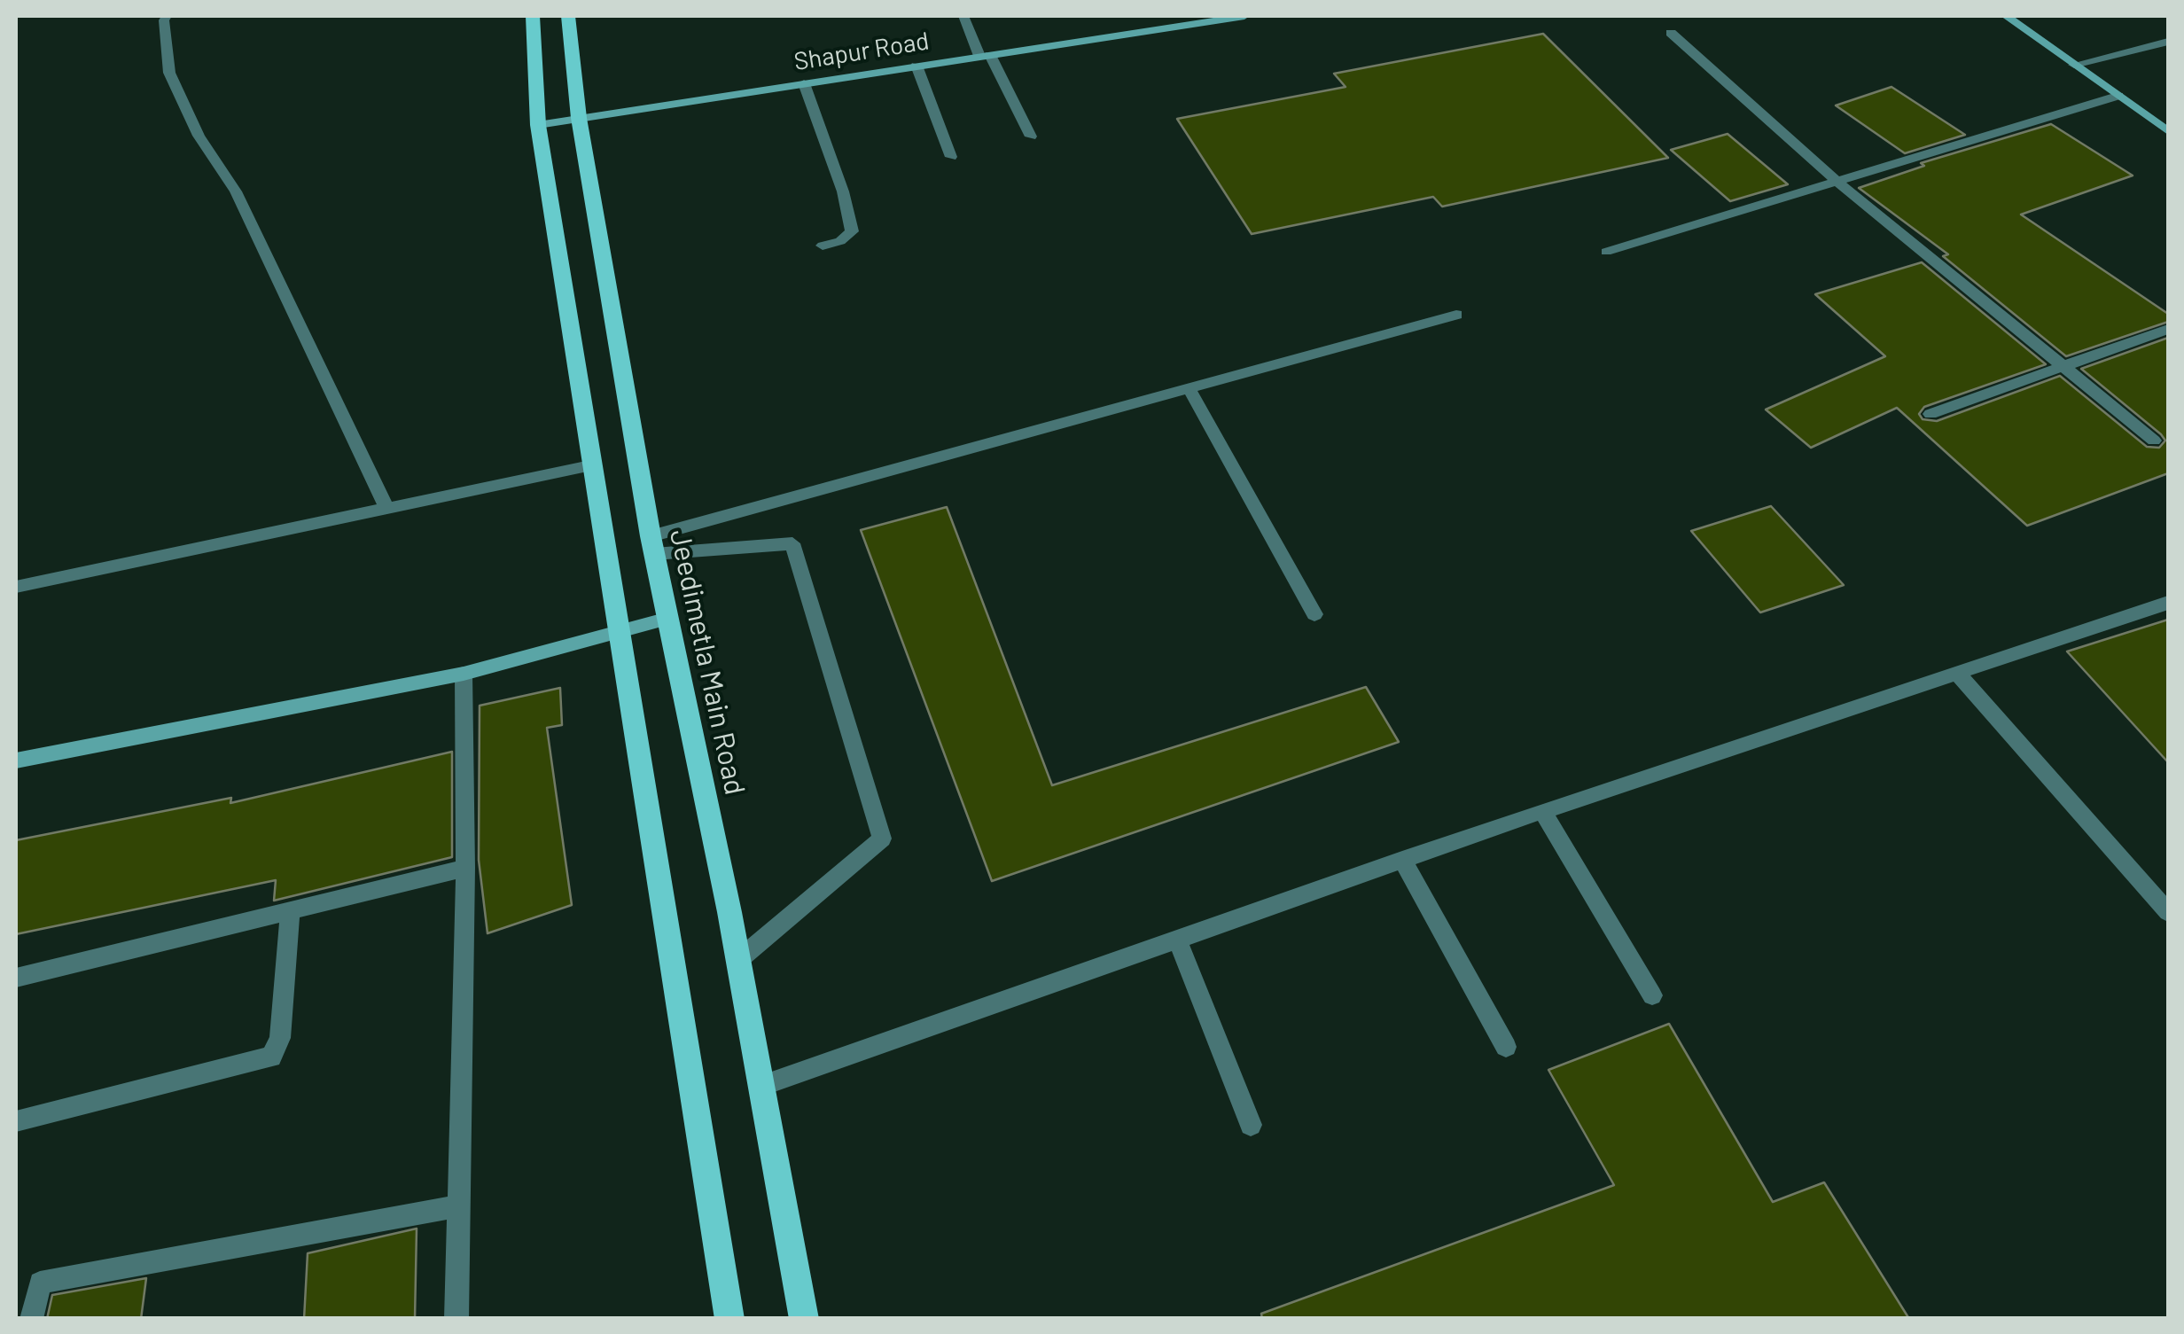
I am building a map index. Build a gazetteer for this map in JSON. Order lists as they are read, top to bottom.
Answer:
{
  "streets": {
    "main road": ["Jeedimetla Main Road"],
    "street": ["Shapur Road"]
  },
  "crossings": [
    ["Shapur Road", "Jeedimetla Main Road"]
  ]
}
